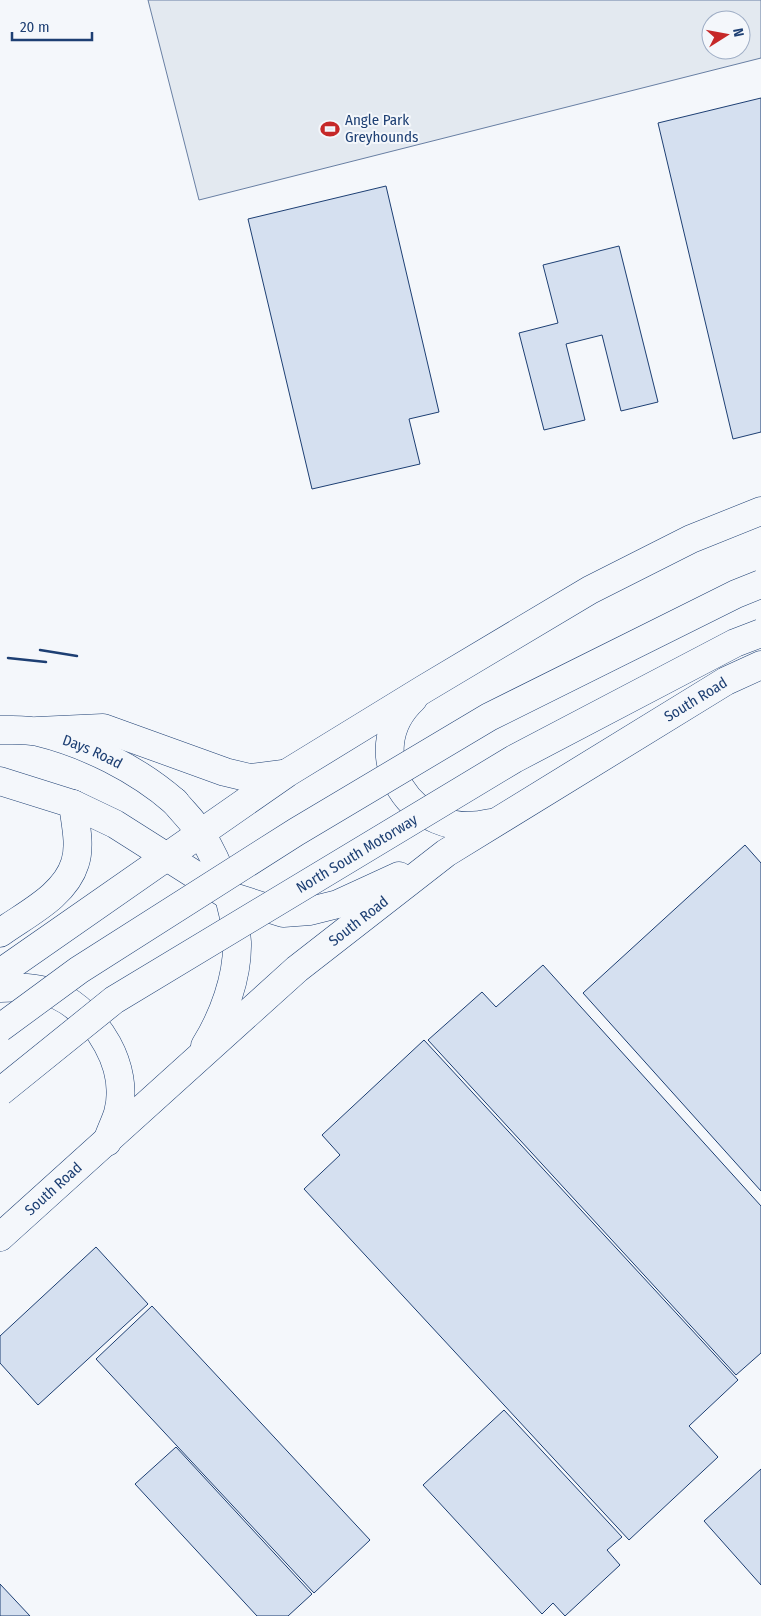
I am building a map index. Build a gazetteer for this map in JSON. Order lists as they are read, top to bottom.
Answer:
{
  "streets": {
    "main road": ["South Road", "Days Road", "North South Motorway"]
  },
  "crossings": [
    ["South Road", "Days Road"]
  ],
  "places": {
    "sports": ["Angle Park Greyhounds"]
  },
  "scale_bar": "20 m",
  "north": "right"
}
